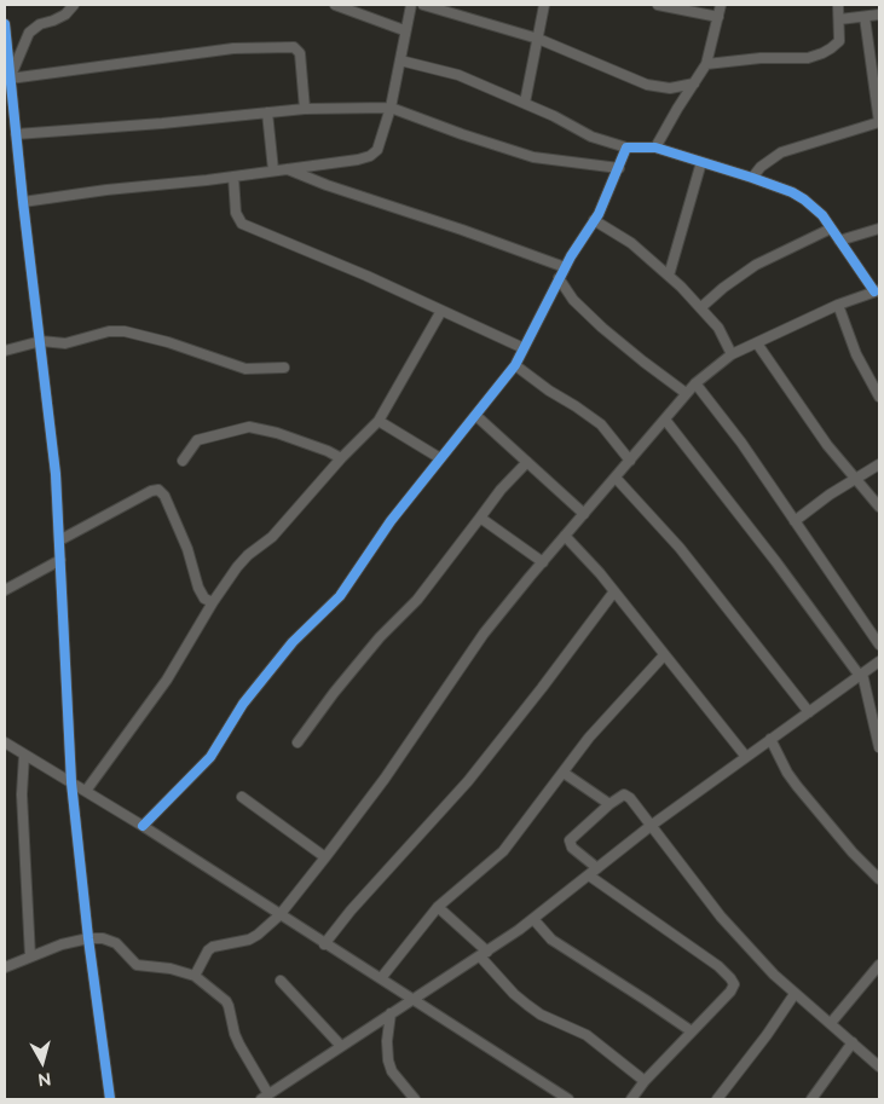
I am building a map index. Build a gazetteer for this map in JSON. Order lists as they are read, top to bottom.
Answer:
{
  "north": "bottom"
}
